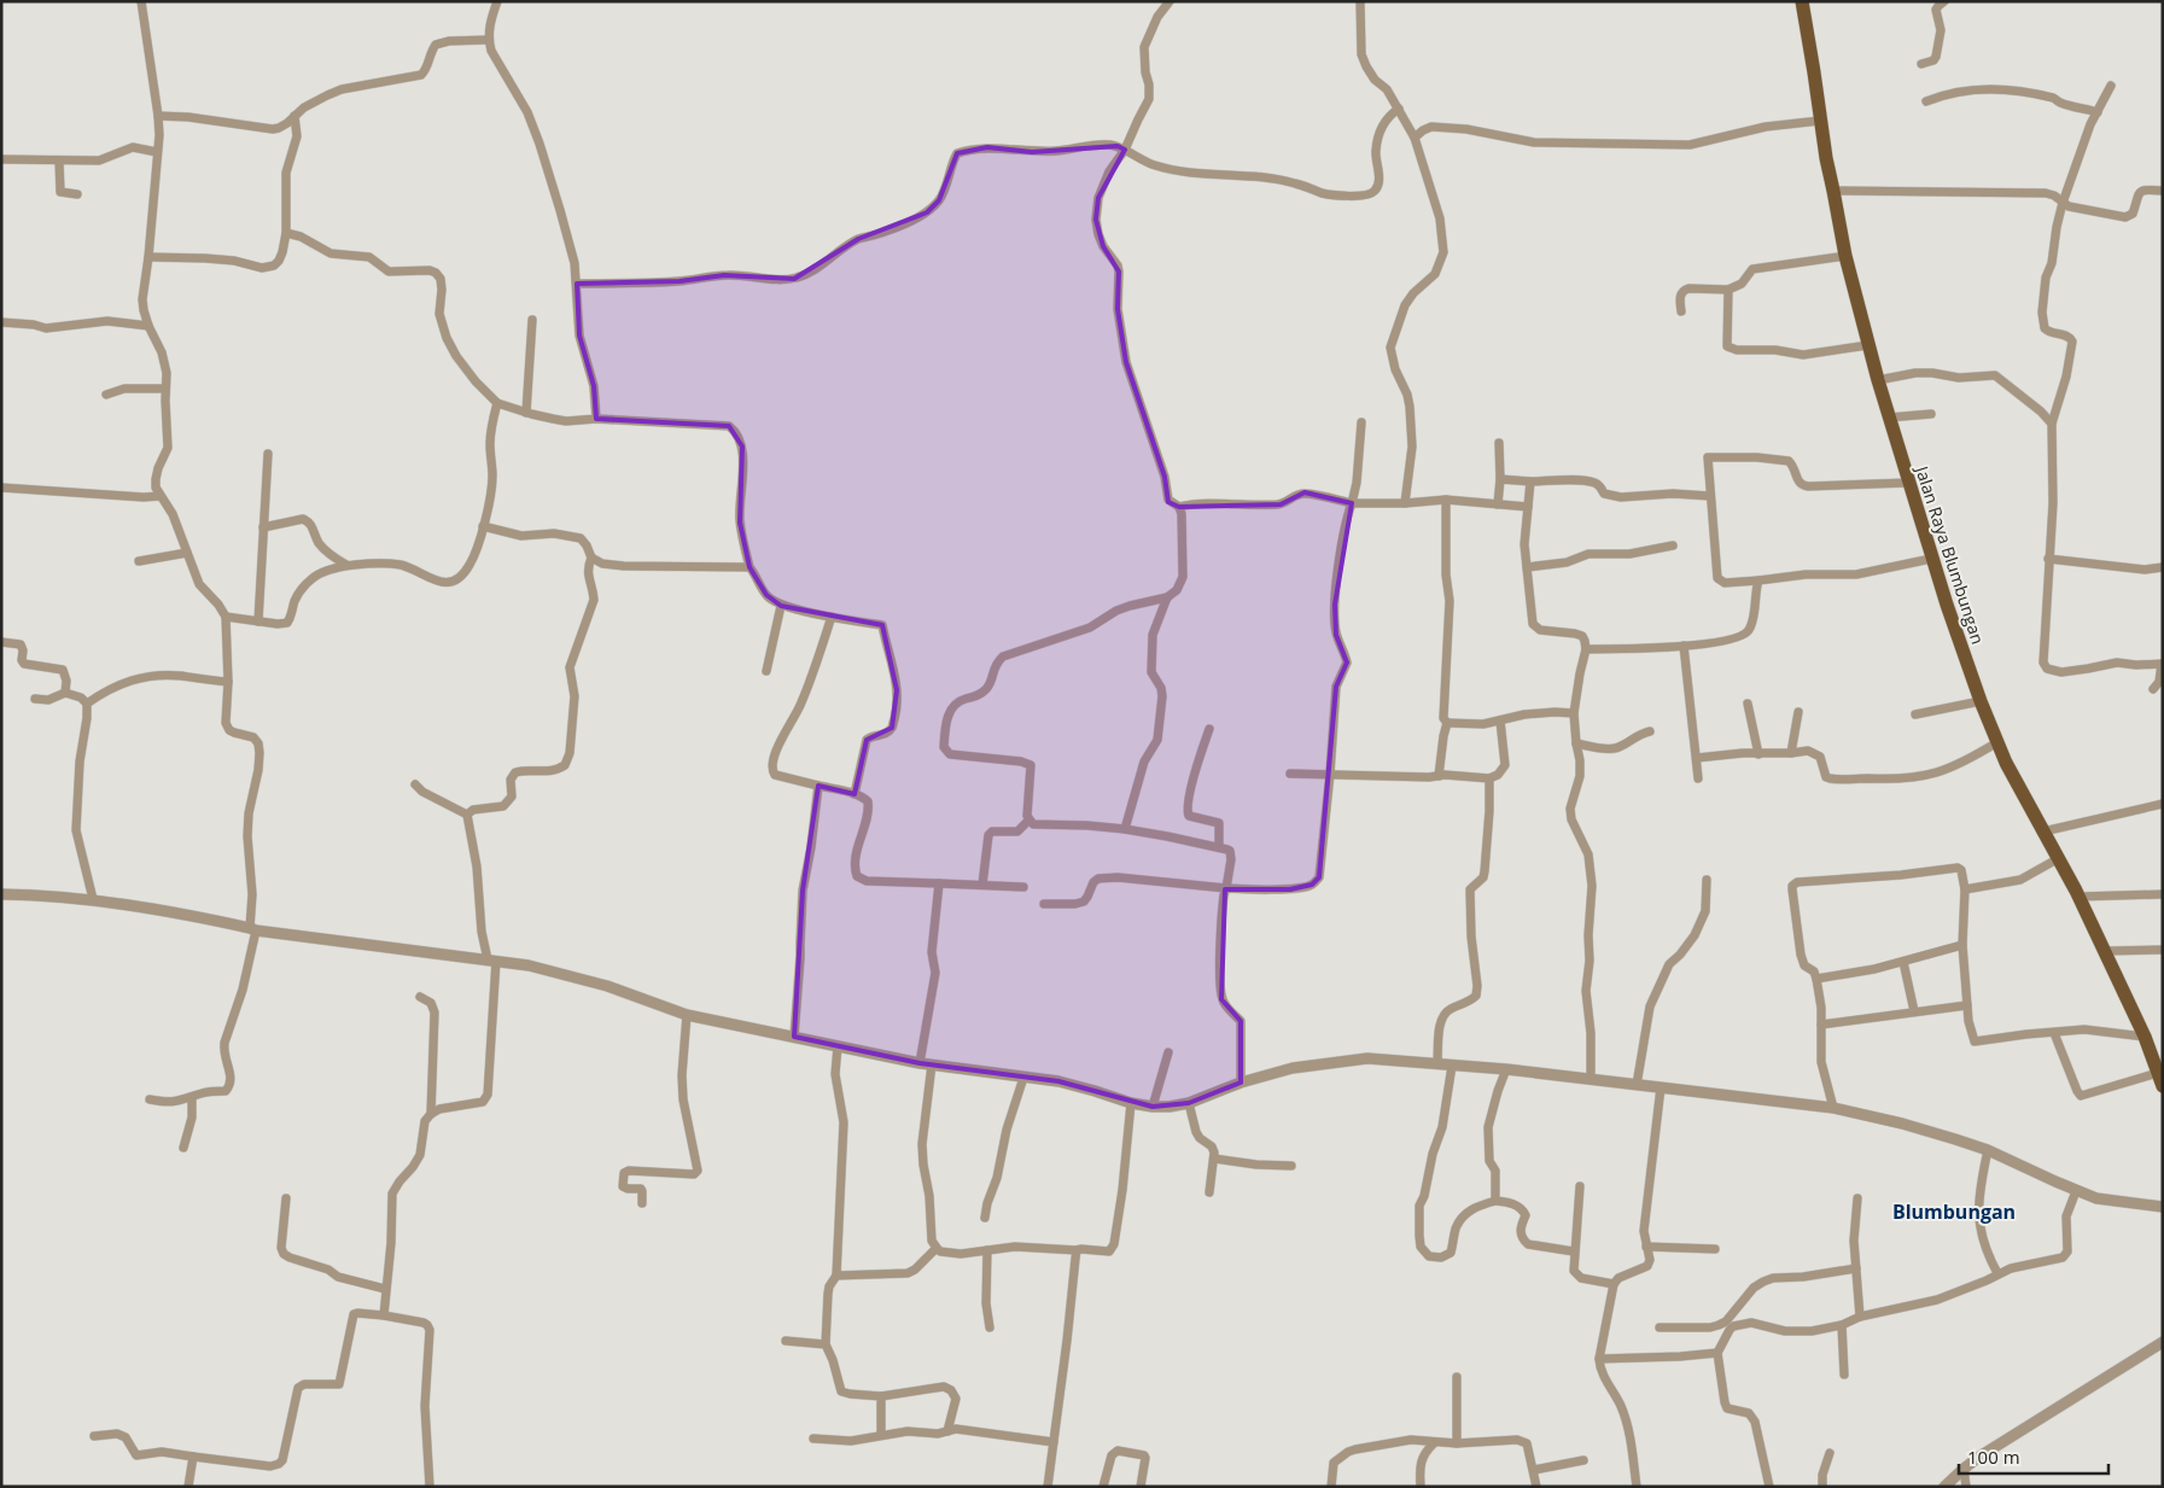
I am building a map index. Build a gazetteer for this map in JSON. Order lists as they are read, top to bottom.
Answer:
{
  "streets": {
    "main road": ["Jalan Raya Blumbungan"]
  },
  "districts": ["Blumbungan"],
  "scale_bar": "100 m"
}
